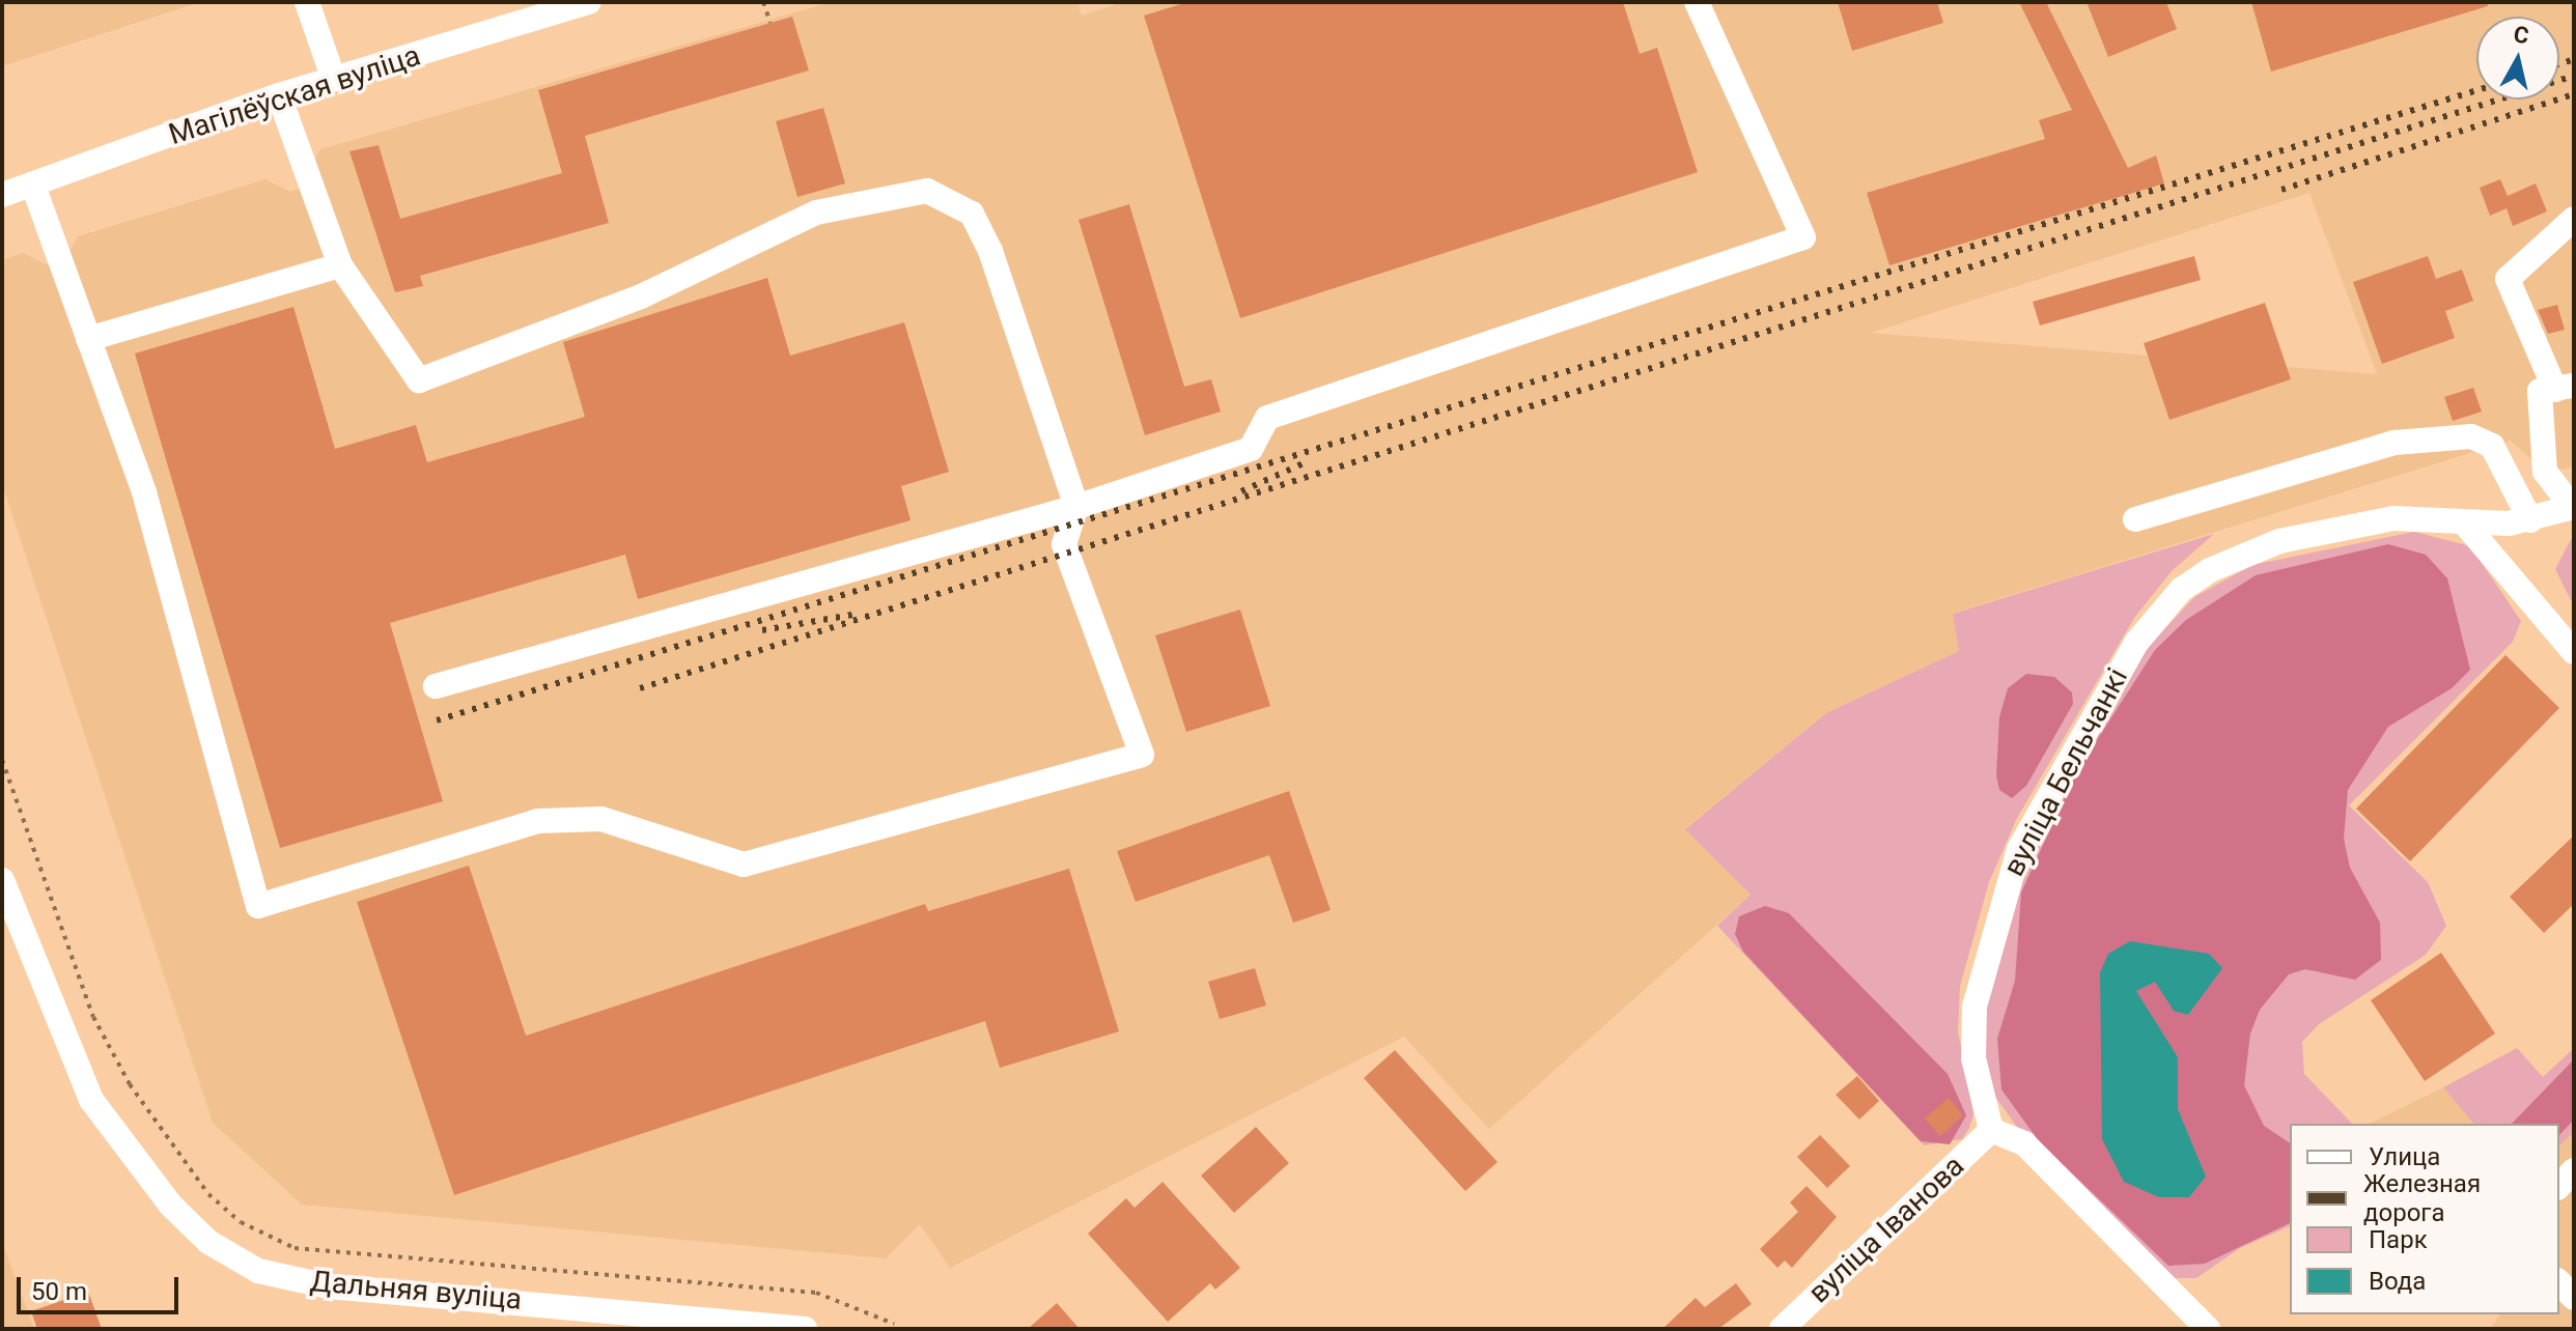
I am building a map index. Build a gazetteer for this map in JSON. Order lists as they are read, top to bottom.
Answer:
{
  "streets": {
    "street": [
      "Магілёўская вуліца",
      "вуліца Бельчанкі",
      "вуліца Іванова",
      "Дальняя вуліца"
    ]
  },
  "crossings": [
    ["вуліца Бельчанкі", "вуліца Іванова"]
  ],
  "legend": [
    "Улица",
    "Железная дорога",
    "Парк",
    "Вода"
  ],
  "scale_bar": "50 m",
  "north": "top"
}
